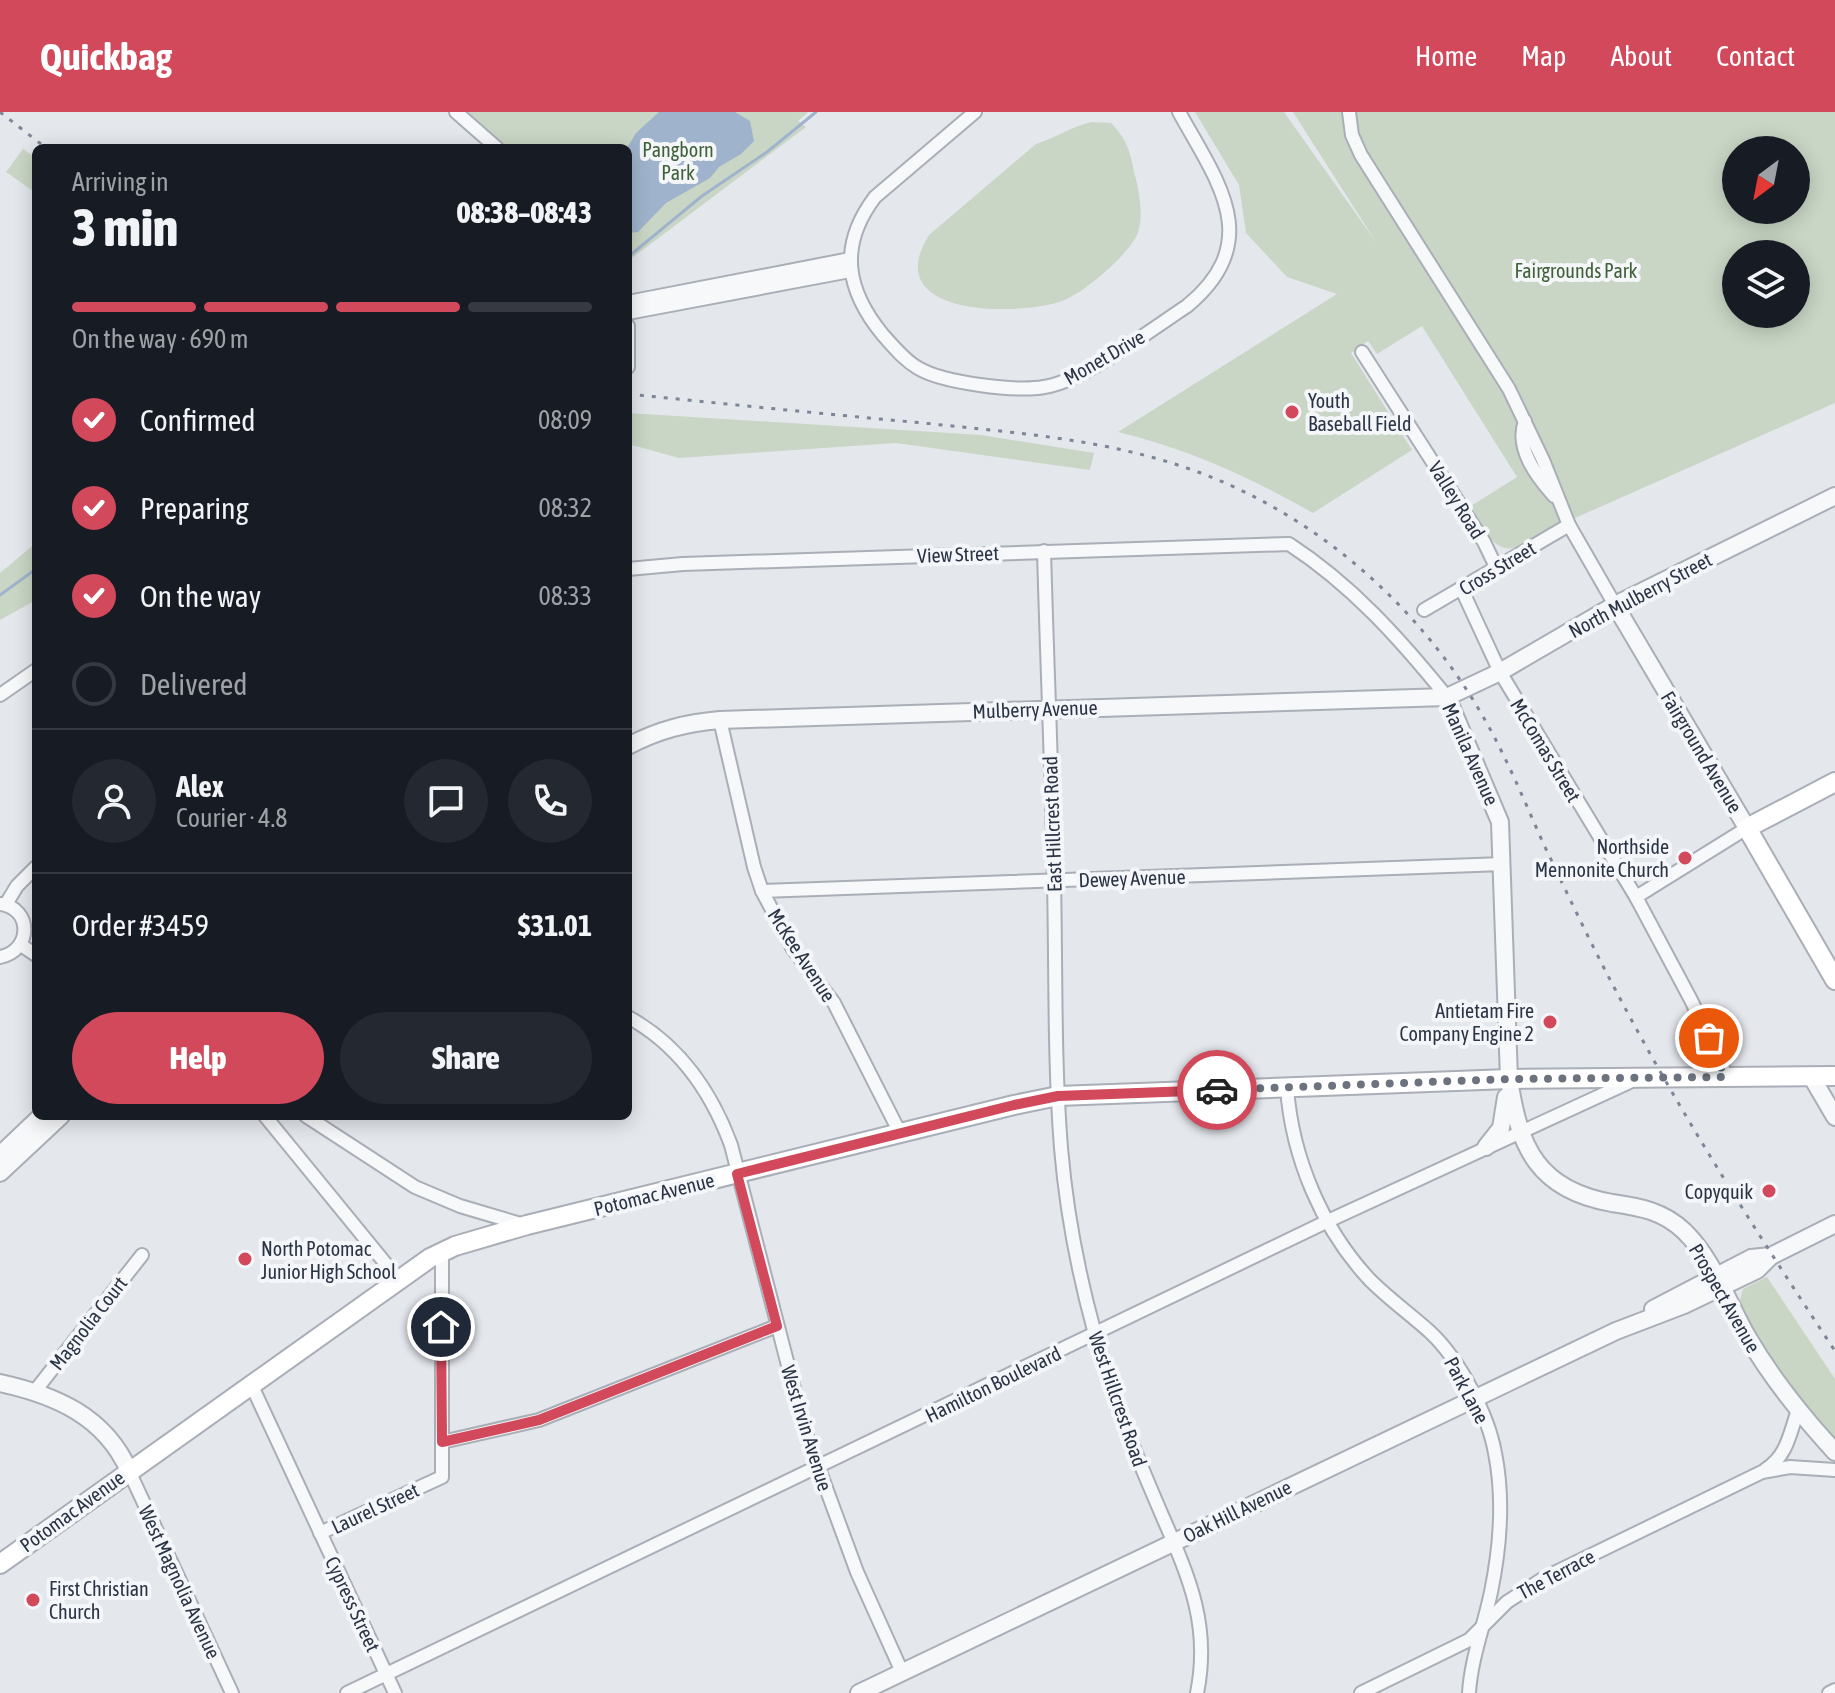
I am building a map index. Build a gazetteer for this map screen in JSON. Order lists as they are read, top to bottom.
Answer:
{
  "streets": {
    "main road": ["Fairground Avenue", "Potomac Avenue"],
    "street": [
      "Monet Drive",
      "Valley Road",
      "View Street",
      "Cross Street",
      "North Mulberry Street",
      "Mulberry Avenue",
      "McComas Street",
      "Manila Avenue",
      "East Hillcrest Road",
      "Dewey Avenue",
      "McKee Avenue",
      "Prospect Avenue",
      "Magnolia Court",
      "Hamilton Boulevard",
      "Park Lane",
      "West Hillcrest Road",
      "West Irvin Avenue",
      "Laurel Street",
      "Oak Hill Avenue",
      "The Terrace",
      "West Magnolia Avenue",
      "Cypress Street"
    ]
  },
  "crossings": [
    ["Valley Road", "Cross Street"],
    ["View Street", "Manila Avenue"],
    ["View Street", "East Hillcrest Road"],
    ["Cross Street", "McComas Street"],
    ["Cross Street", "Fairground Avenue"],
    ["North Mulberry Street", "Mulberry Avenue"],
    ["North Mulberry Street", "McComas Street"],
    ["North Mulberry Street", "Fairground Avenue"],
    ["North Mulberry Street", "Manila Avenue"],
    ["Mulberry Avenue", "Manila Avenue"],
    ["Mulberry Avenue", "East Hillcrest Road"],
    ["Mulberry Avenue", "McKee Avenue"],
    ["McComas Street", "Potomac Avenue"],
    ["Manila Avenue", "Dewey Avenue"],
    ["Manila Avenue", "Potomac Avenue"],
    ["Manila Avenue", "Prospect Avenue"],
    ["East Hillcrest Road", "Dewey Avenue"],
    ["East Hillcrest Road", "Potomac Avenue"],
    ["East Hillcrest Road", "West Hillcrest Road"],
    ["Dewey Avenue", "McKee Avenue"],
    ["McKee Avenue", "Potomac Avenue"],
    ["Potomac Avenue", "Prospect Avenue"],
    ["Potomac Avenue", "Hamilton Boulevard"],
    ["Potomac Avenue", "Park Lane"],
    ["Potomac Avenue", "West Hillcrest Road"],
    ["Potomac Avenue", "West Irvin Avenue"],
    ["Potomac Avenue", "Laurel Street"],
    ["Potomac Avenue", "West Magnolia Avenue"],
    ["Potomac Avenue", "Cypress Street"],
    ["Prospect Avenue", "Hamilton Boulevard"],
    ["Prospect Avenue", "Oak Hill Avenue"],
    ["Prospect Avenue", "The Terrace"],
    ["Hamilton Boulevard", "Park Lane"],
    ["Hamilton Boulevard", "West Hillcrest Road"],
    ["Hamilton Boulevard", "West Irvin Avenue"],
    ["Hamilton Boulevard", "Cypress Street"],
    ["Park Lane", "Oak Hill Avenue"],
    ["Park Lane", "The Terrace"],
    ["West Hillcrest Road", "Oak Hill Avenue"],
    ["West Irvin Avenue", "Oak Hill Avenue"],
    ["Laurel Street", "Cypress Street"]
  ],
  "parks": ["Pangborn Park", "Fairgrounds Park"],
  "places": [
    "Youth Baseball Field",
    "Northside Mennonite Church",
    "Antietam Fire Company Engine 2",
    "Copyquik",
    "North Potomac Junior High School",
    "First Christian Church"
  ],
  "north": "bottom left",
  "page": {
    "header": "Quickbag",
    "nav": [
      "Home",
      "Map",
      "About",
      "Contact"
    ],
    "heading": ["3 min", "Arriving in", "08:38–08:43"],
    "panel": [
      "Alex",
      "Courier · 4.8",
      "Order #3459",
      "$31.01"
    ],
    "bar": "On the way · 690 m",
    "list": [
      ["Confirmed", "08:09"],
      ["Preparing", "08:32"],
      ["On the way", "08:33"],
      "Delivered"
    ],
    "buttons": ["Help", "Share"]
  }
}
